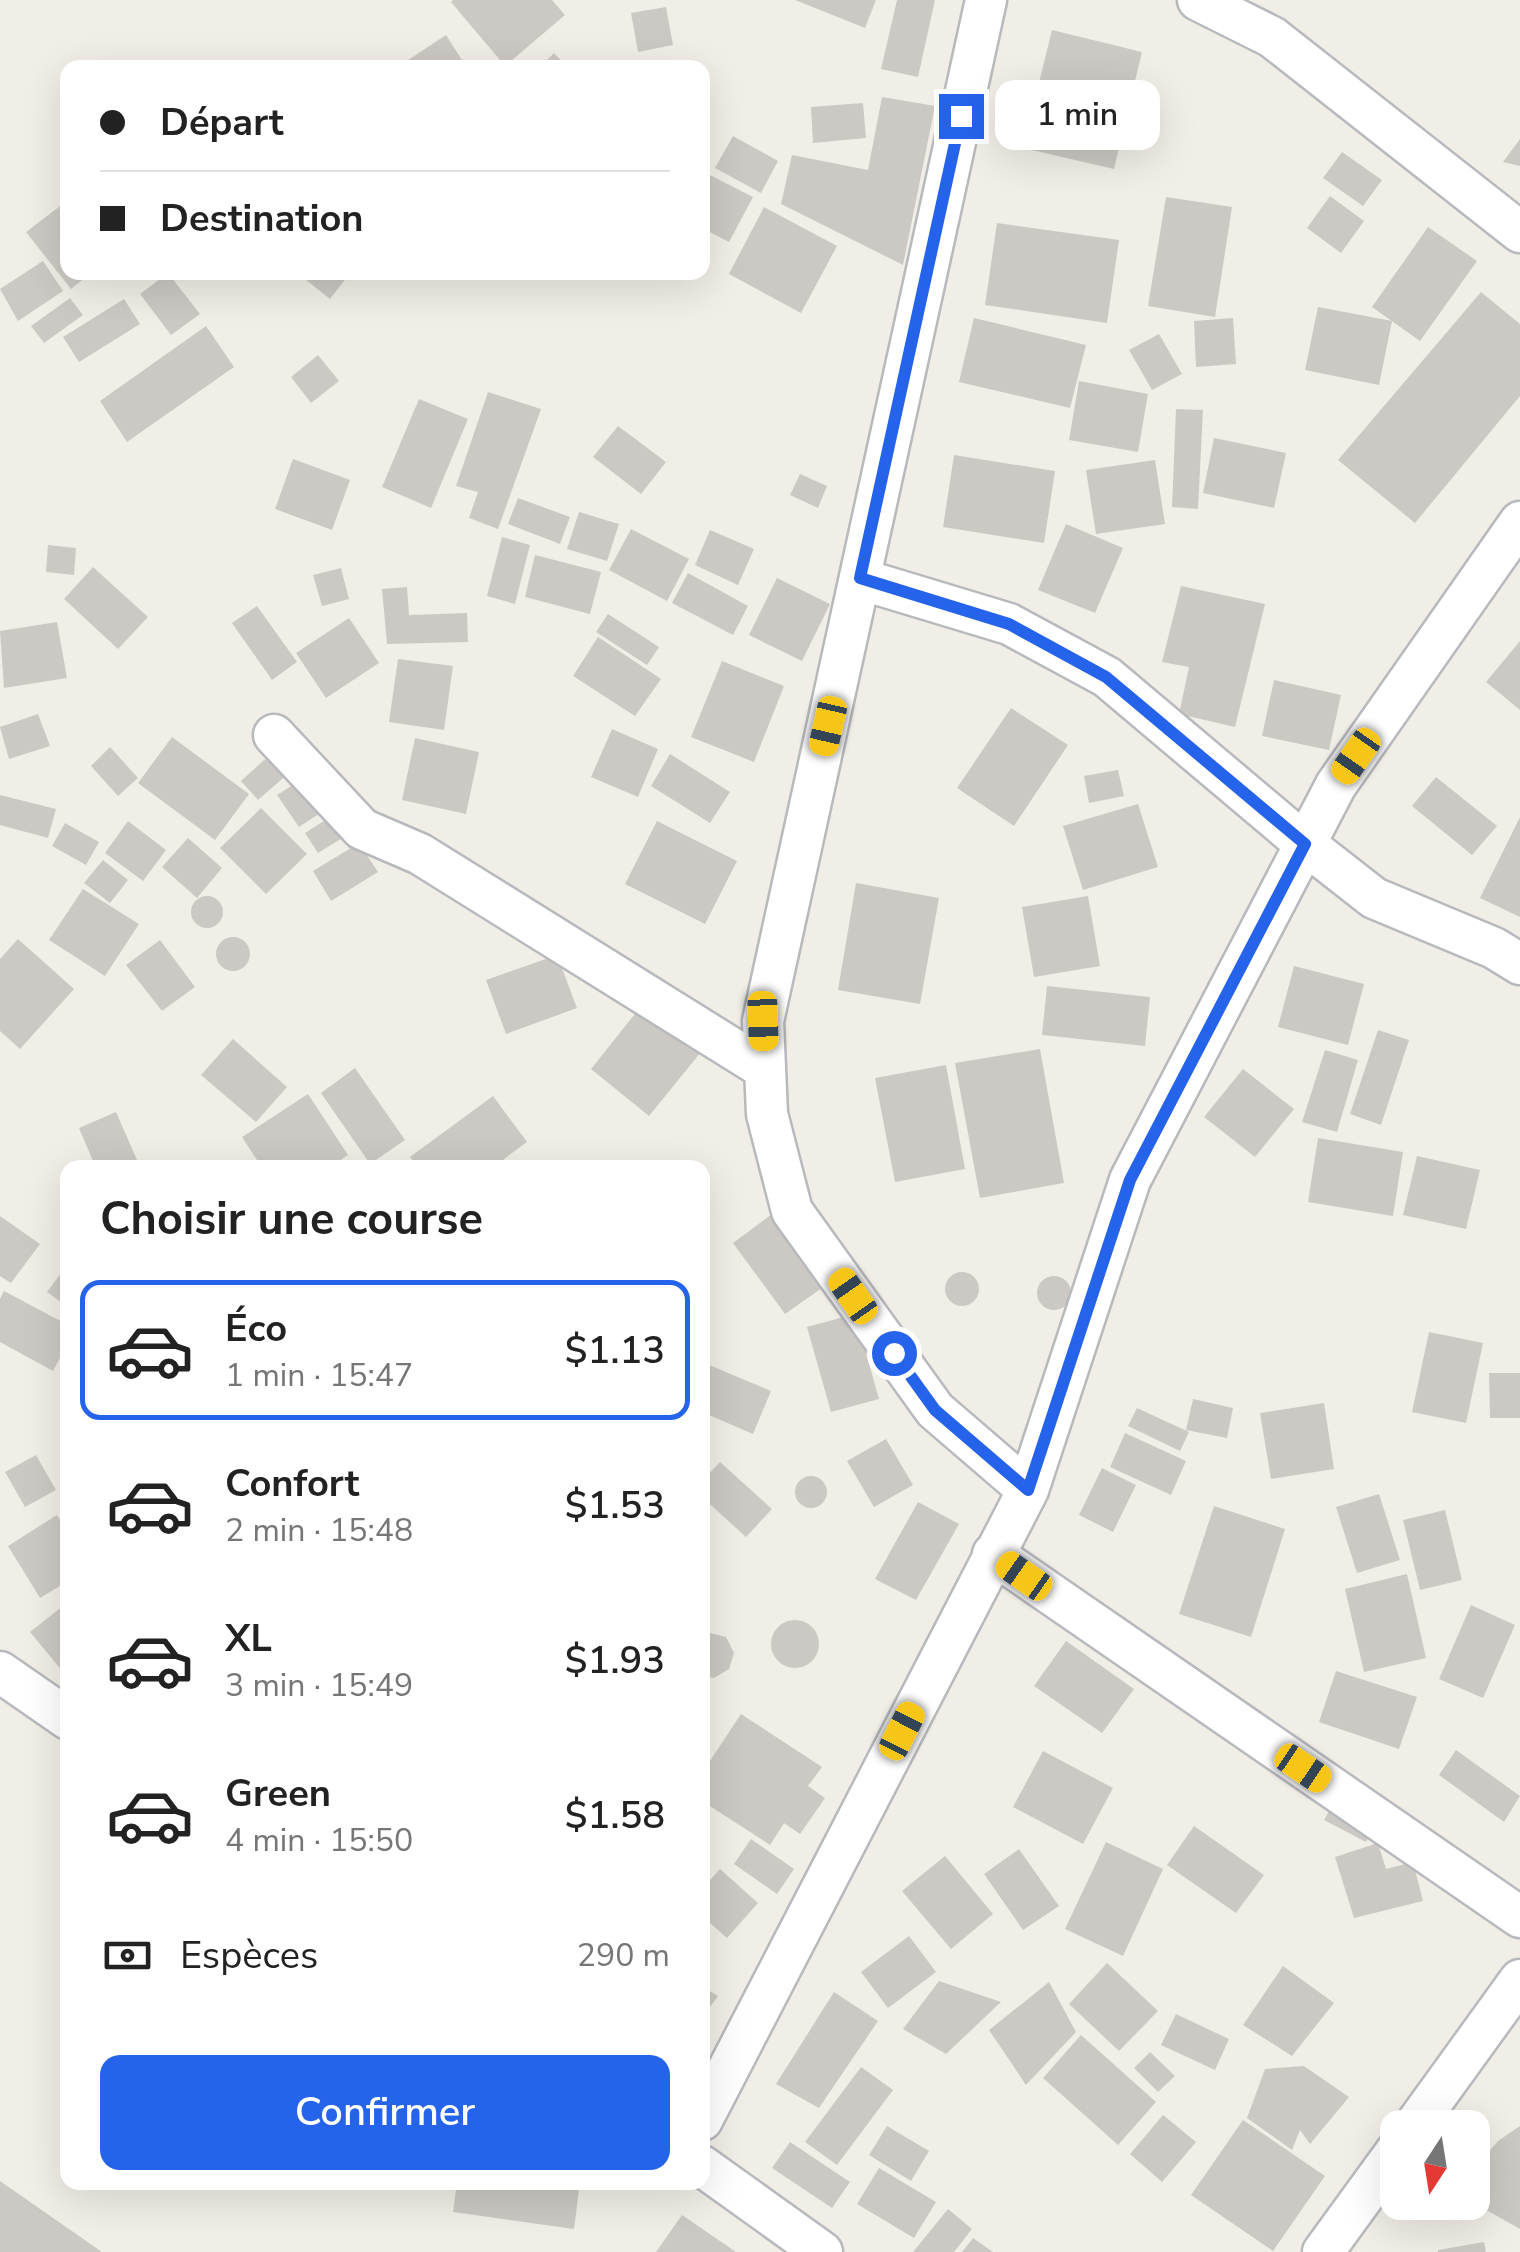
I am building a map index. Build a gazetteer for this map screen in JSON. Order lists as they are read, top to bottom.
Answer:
{
  "north": "bottom",
  "page": {
    "banner": ["Départ", "Destination"],
    "bubble": "1 min",
    "heading": "Choisir une course",
    "list": [
      {
        "name": "Éco",
        "note": "1 min · 15:47",
        "value": "$1.13"
      },
      {
        "name": "Confort",
        "note": "2 min · 15:48",
        "value": "$1.53"
      },
      {
        "name": "XL",
        "note": "3 min · 15:49",
        "value": "$1.93"
      },
      {
        "name": "Green",
        "note": "4 min · 15:50",
        "value": "$1.58"
      }
    ],
    "pay": ["Espèces", "290 m"],
    "buttons": "Confirmer"
  }
}
